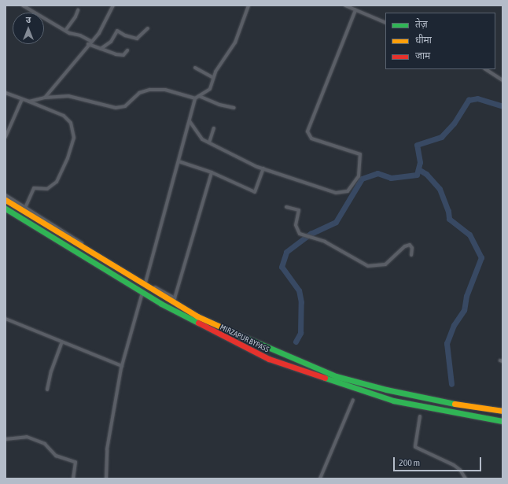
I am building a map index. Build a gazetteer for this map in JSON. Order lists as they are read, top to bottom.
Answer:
{
  "streets": {
    "highway": ["MIRZAPUR BYPASS"]
  },
  "legend": ["तेज़", "धीमा", "जाम"],
  "scale_bar": "200 m",
  "north": "top"
}
